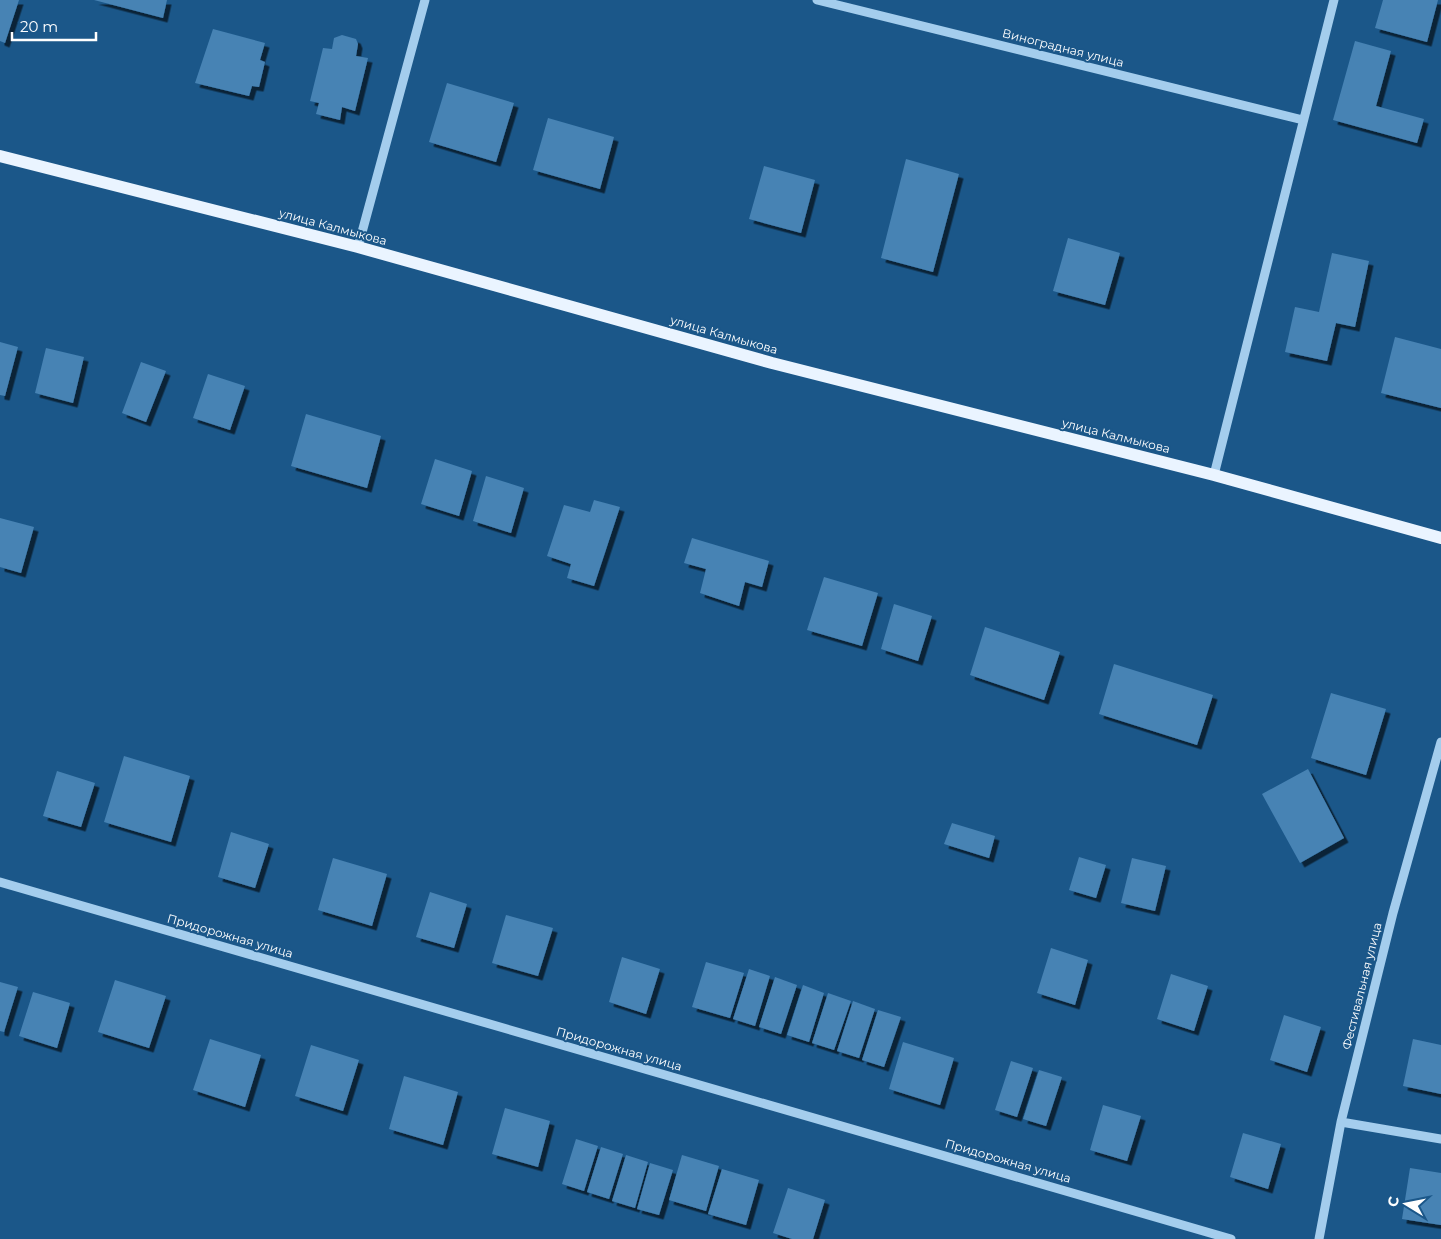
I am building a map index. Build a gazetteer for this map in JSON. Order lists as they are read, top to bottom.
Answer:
{
  "streets": {
    "main road": ["улица Калмыкова"],
    "street": ["Виноградная улица", "Придорожная улица", "Фестивальная улица"]
  },
  "scale_bar": "20 m",
  "north": "left"
}
